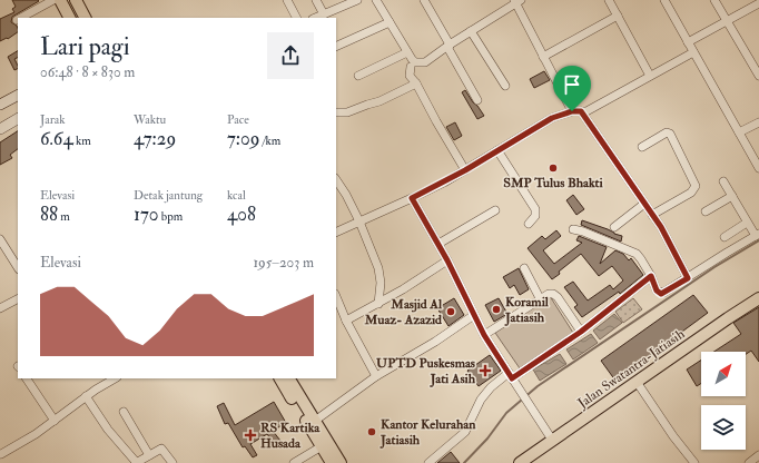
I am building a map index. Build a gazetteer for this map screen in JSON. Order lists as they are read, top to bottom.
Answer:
{
  "streets": {
    "main road": ["Jalan Swatantra-Jatiasih"]
  },
  "places": {
    "other": [
      "SMP Tulus Bhakti",
      "Koramil Jatiasih",
      "Masjid Al Muaz- Azazid",
      "Kantor Kelurahan Jatiasih"
    ],
    "health": ["UPTD Puskesmas Jati Asih", "RS Kartika Husada"]
  },
  "north": "top right",
  "page": {
    "heading": ["Lari pagi", "06:48 · 8 × 830 m"],
    "stats": [
      ["Jarak", "6.64 km"],
      ["Waktu", "47:29"],
      ["Pace", "7:09 /km"],
      ["Elevasi", "88 m"],
      ["Detak jantung", "170 bpm"],
      ["kcal", "408"]
    ],
    "chart": ["Elevasi", "195–203 m"]
  }
}
